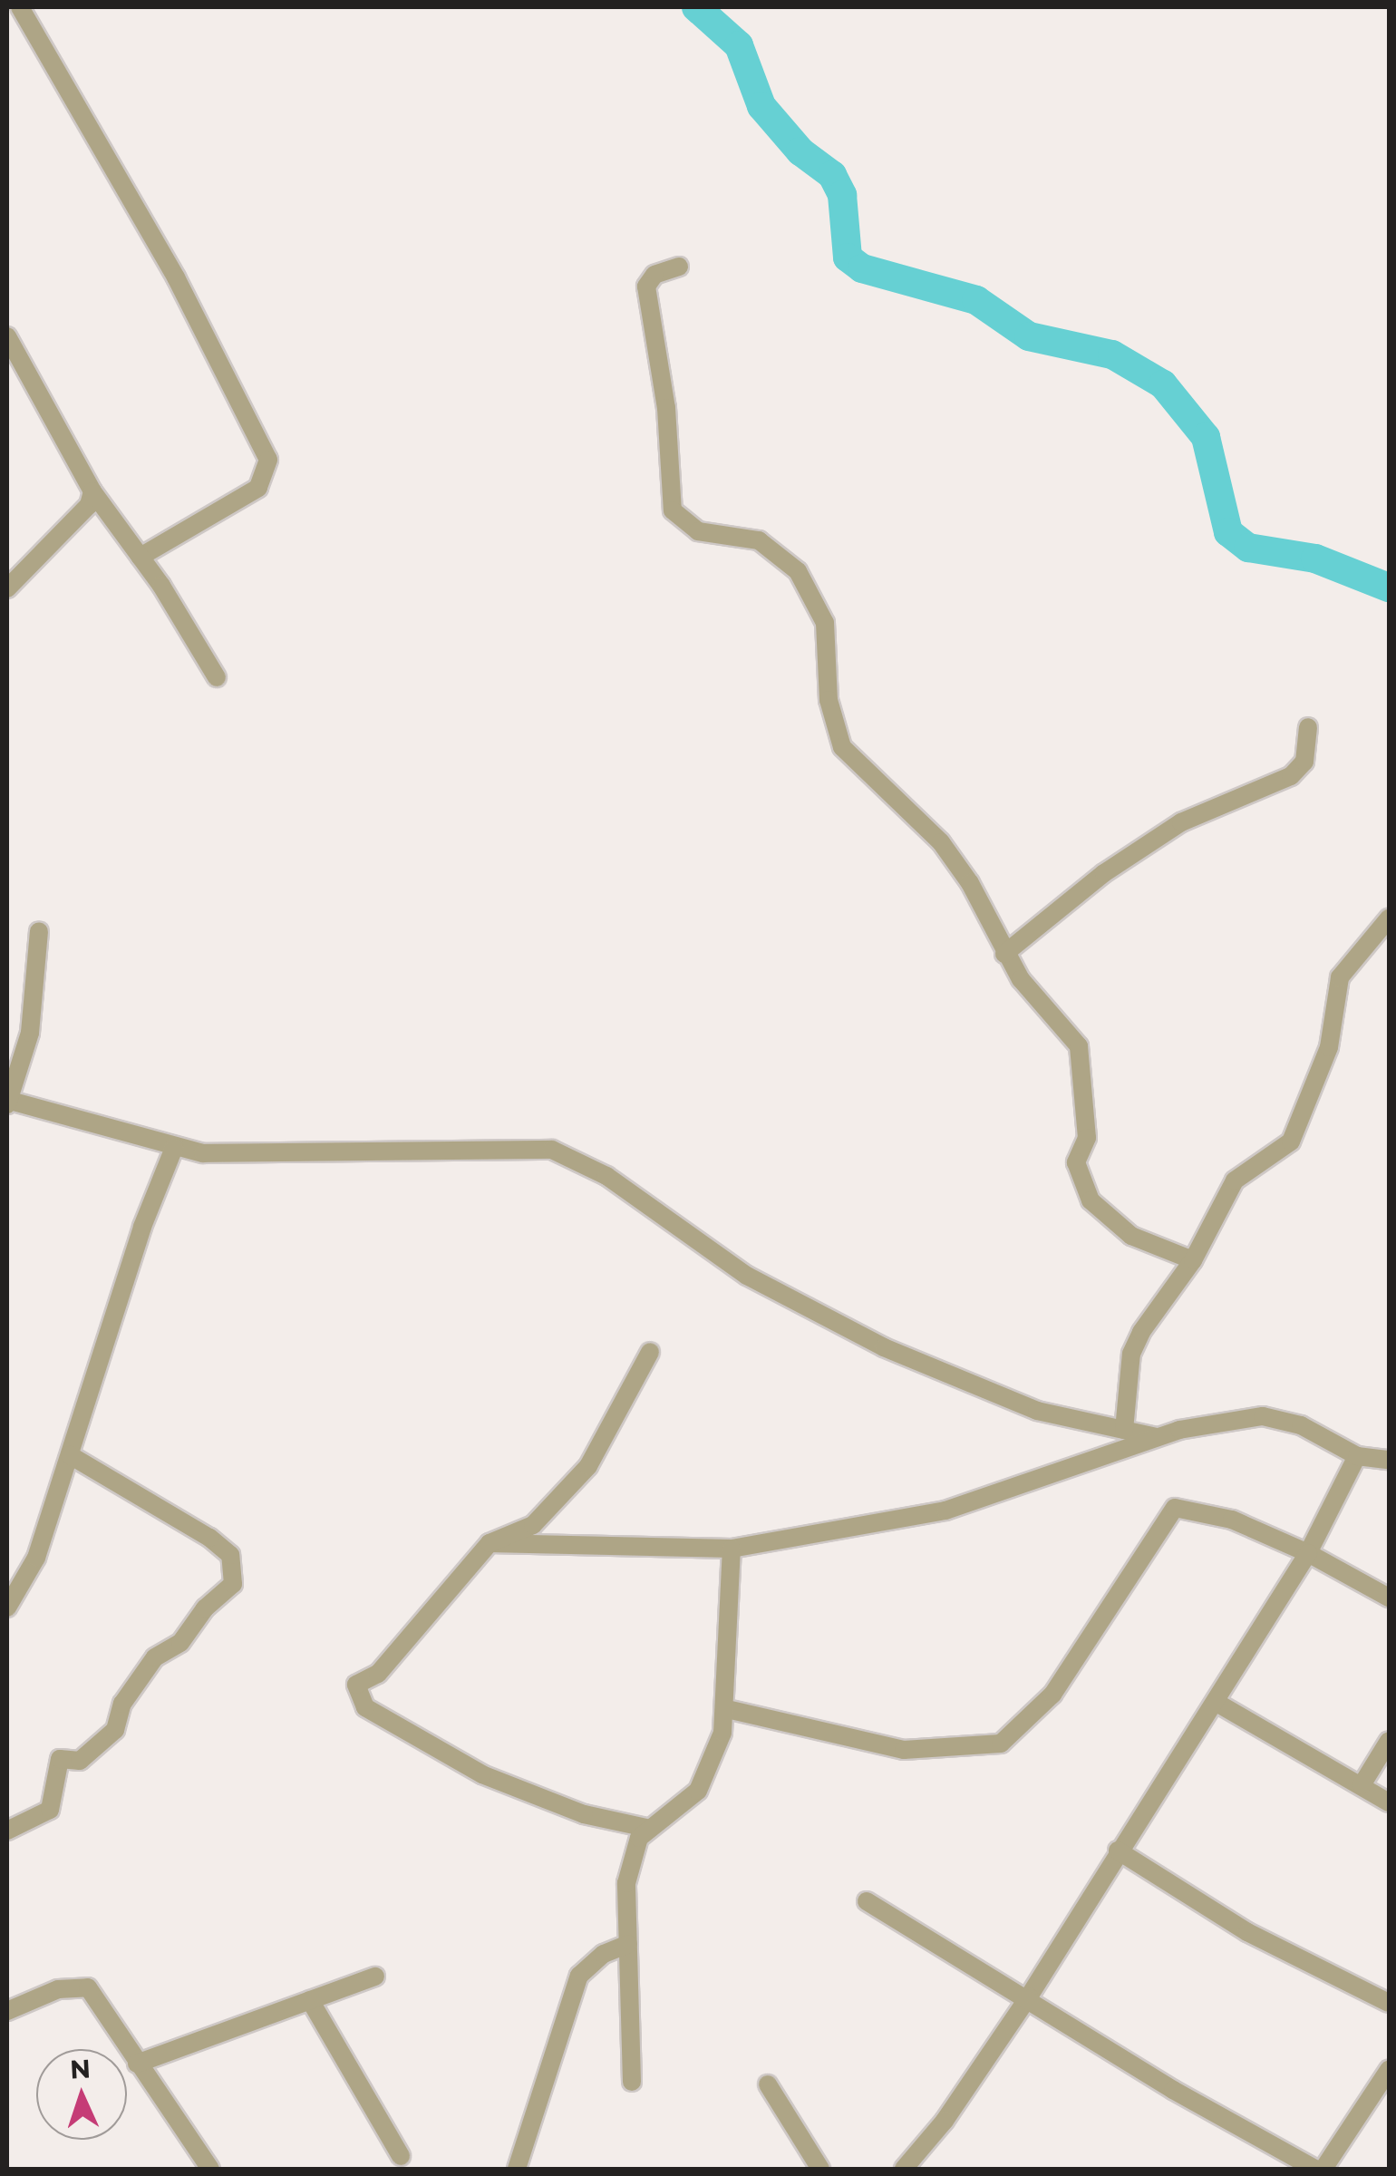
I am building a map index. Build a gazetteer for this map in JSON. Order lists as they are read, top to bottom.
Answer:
{
  "north": "top"
}
